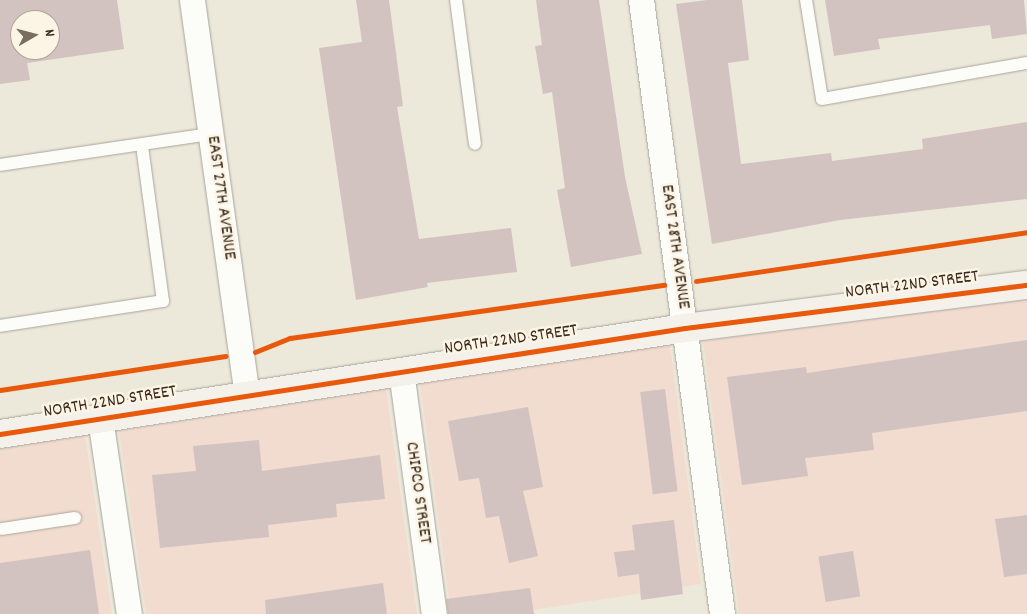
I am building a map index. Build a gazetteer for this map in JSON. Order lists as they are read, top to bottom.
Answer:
{
  "streets": {
    "main road": ["NORTH 22ND STREET"],
    "street": ["EAST 27TH AVENUE", "EAST 28TH AVENUE", "CHIPCO STREET"]
  },
  "crossings": [
    ["EAST 27TH AVENUE", "NORTH 22ND STREET"],
    ["EAST 28TH AVENUE", "NORTH 22ND STREET"],
    ["NORTH 22ND STREET", "CHIPCO STREET"]
  ],
  "north": "right"
}
